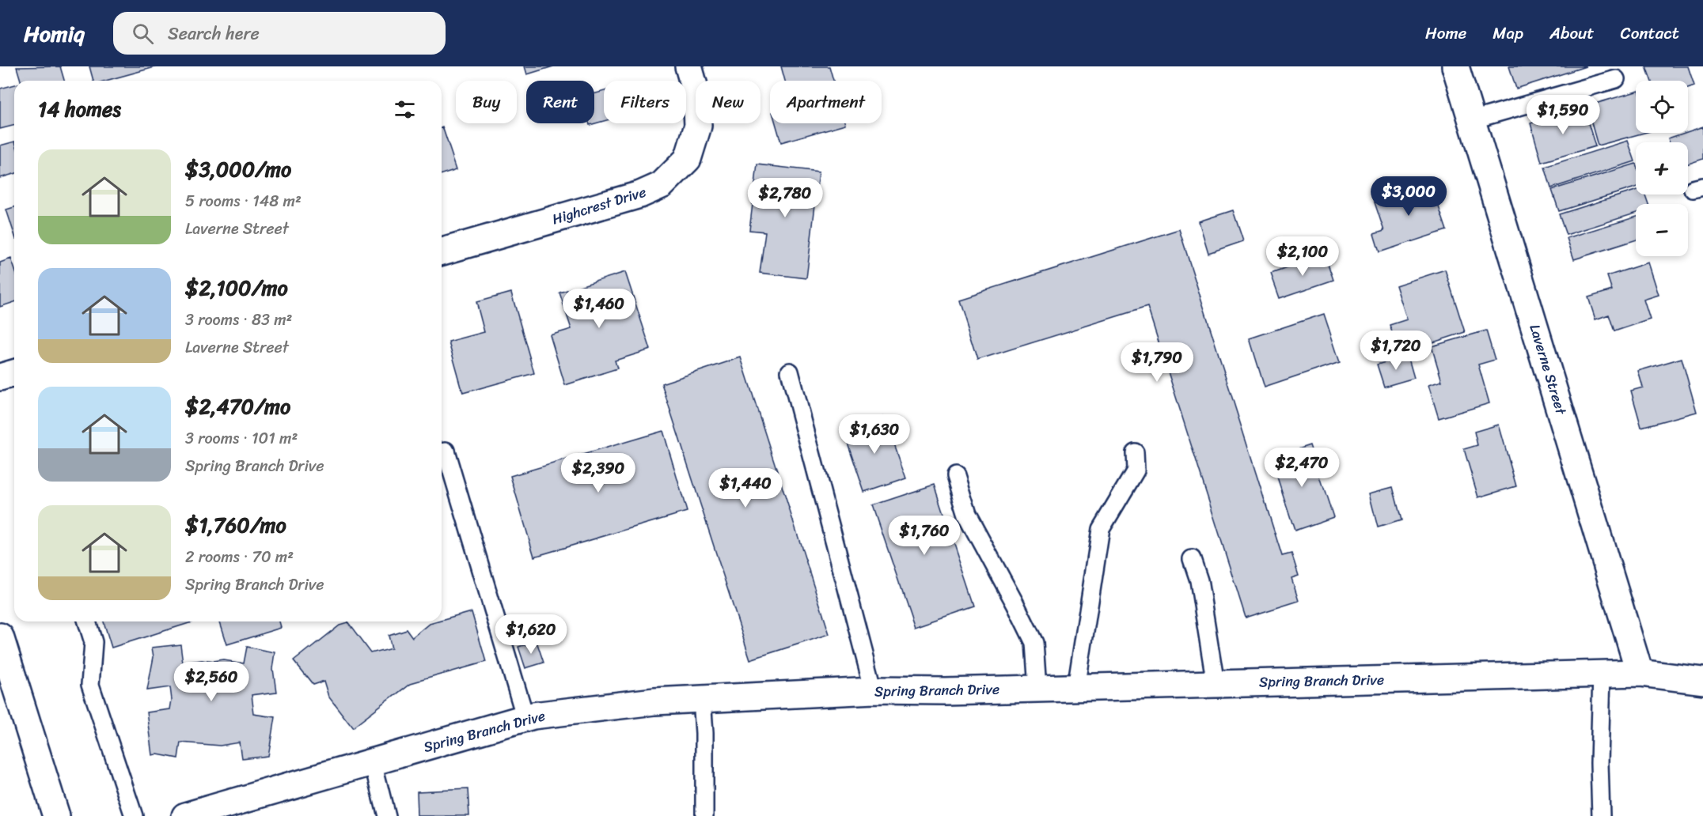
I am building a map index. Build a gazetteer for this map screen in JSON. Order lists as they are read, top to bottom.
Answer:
{
  "streets": {
    "street": ["Highcrest Drive", "Laverne Street", "Spring Branch Drive"]
  },
  "crossings": [
    ["Laverne Street", "Spring Branch Drive"]
  ],
  "page": {
    "header": "Homiq",
    "search": "Search here",
    "nav": [
      "Home",
      "Map",
      "About",
      "Contact"
    ],
    "map_buttons": ["+", "−"],
    "chip": [
      "Buy",
      "Rent",
      "Filters",
      "New",
      "Apartment"
    ],
    "heading": "14 homes",
    "price": [
      "$1,590",
      "$3,000",
      "$2,780",
      "$2,100",
      "$1,460",
      "$1,720",
      "$1,790",
      "$1,630",
      "$2,470",
      "$2,390",
      "$1,440",
      "$1,760",
      "$1,620",
      "$2,560"
    ],
    "list": [
      {
        "name": "$3,000/mo",
        "note": "5 rooms · 148 m² · Laverne Street"
      },
      {
        "name": "$2,100/mo",
        "note": "3 rooms · 83 m² · Laverne Street"
      },
      {
        "name": "$2,470/mo",
        "note": "3 rooms · 101 m² · Spring Branch Drive"
      },
      {
        "name": "$1,760/mo",
        "note": "2 rooms · 70 m² · Spring Branch Drive"
      }
    ]
  }
}
